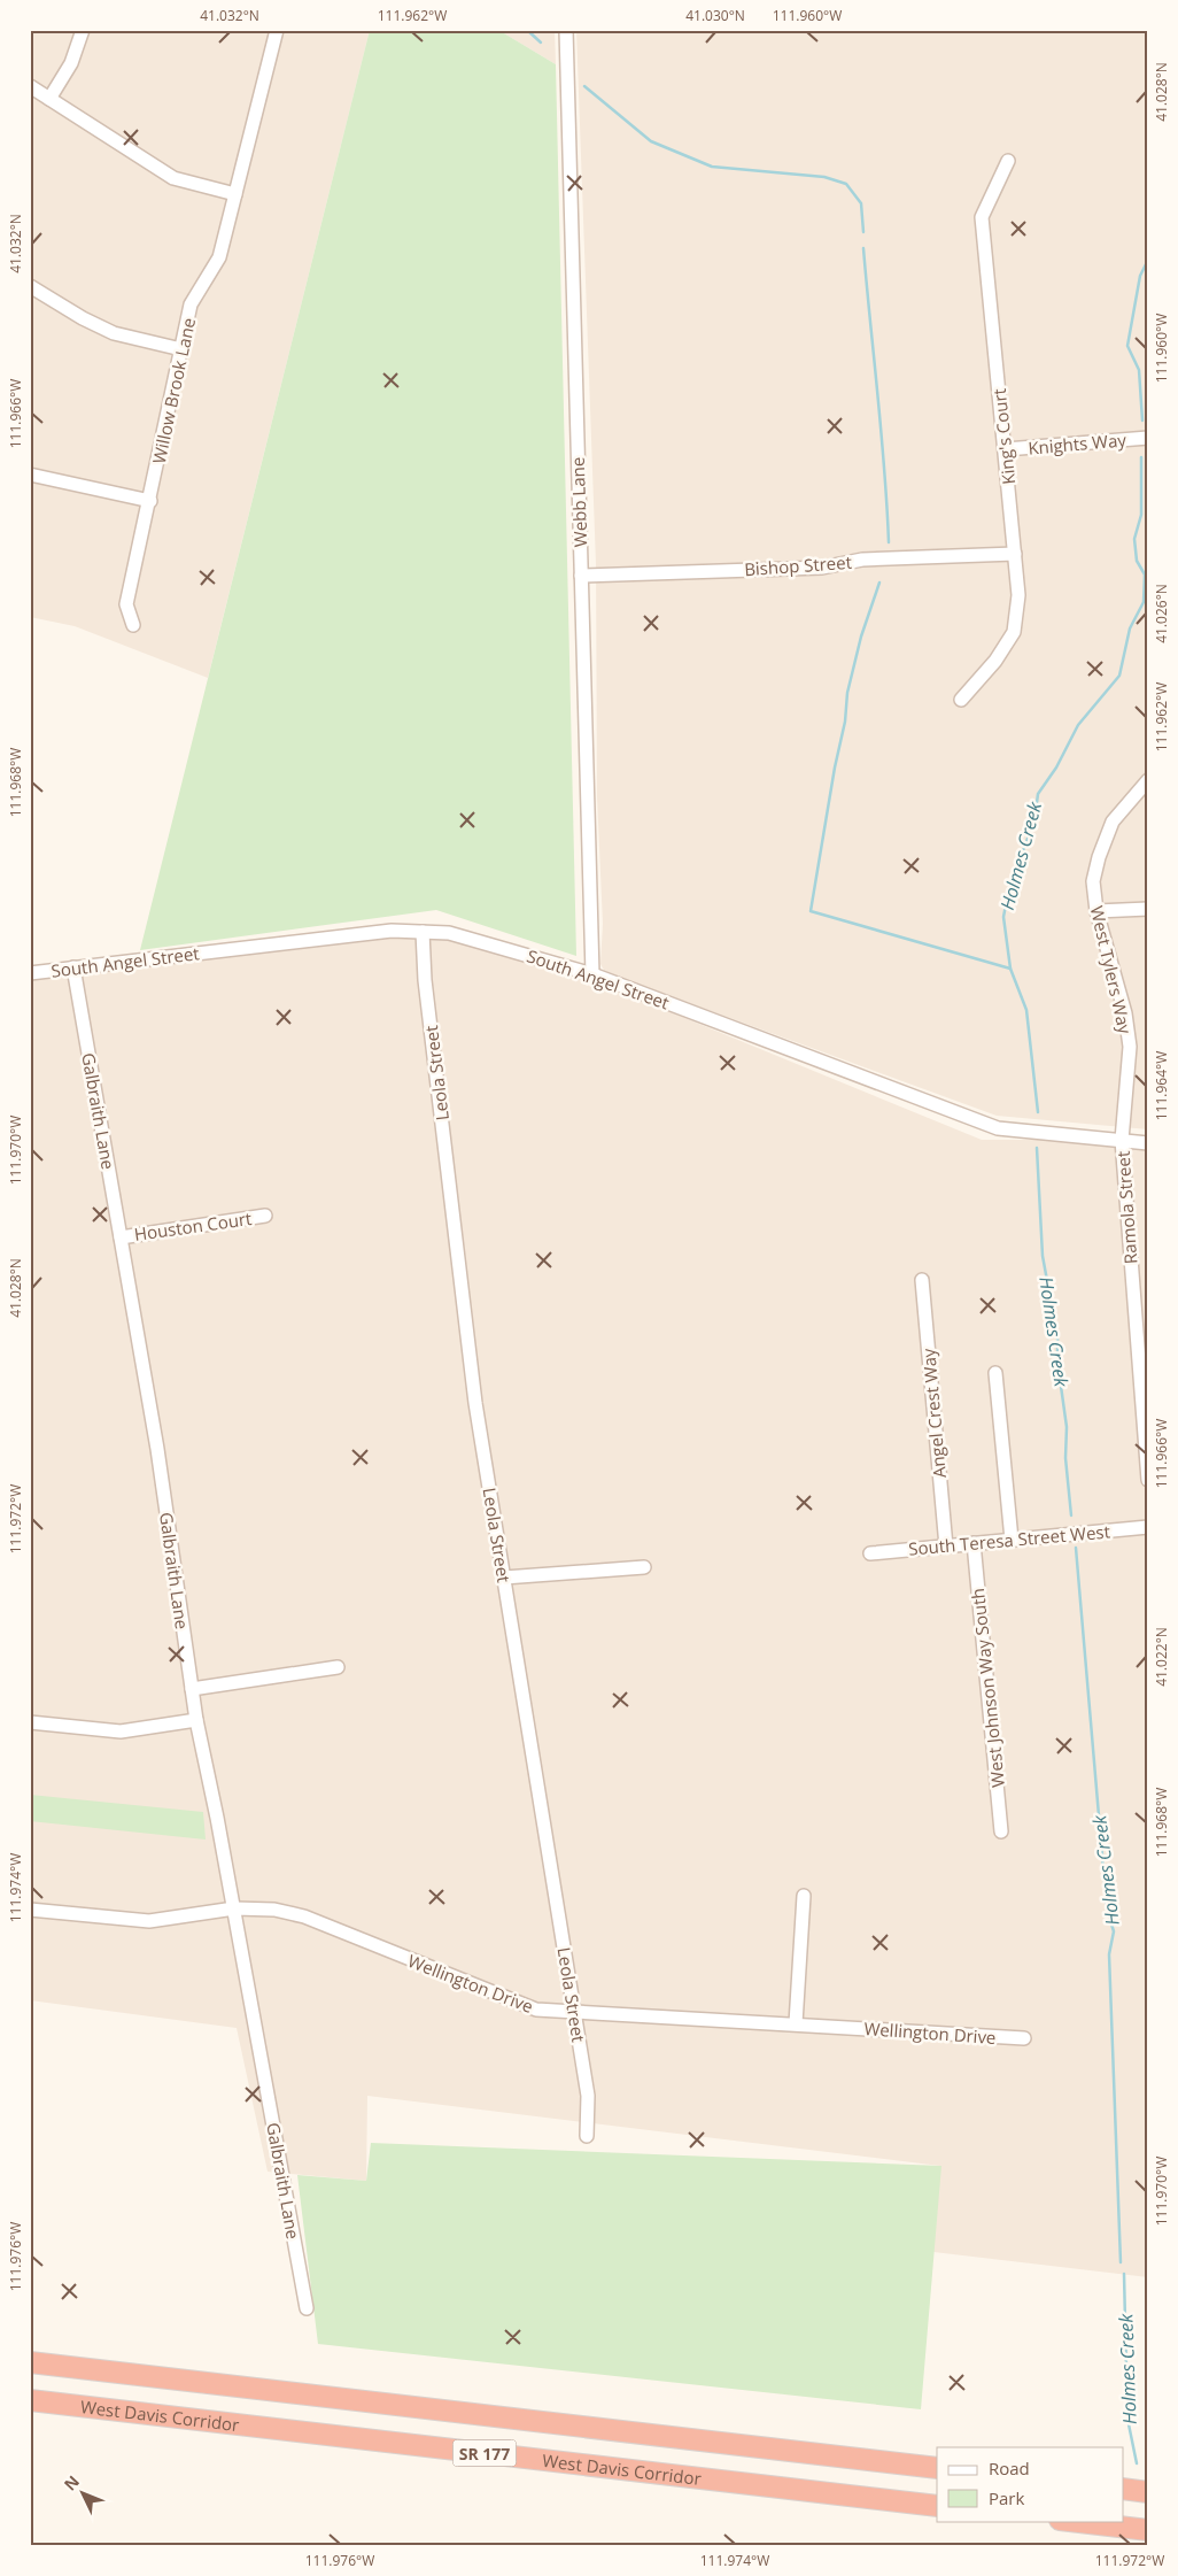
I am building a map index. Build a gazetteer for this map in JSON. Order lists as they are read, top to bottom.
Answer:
{
  "streets": {
    "highway": ["West Davis Corridor", "SR 177"],
    "street": [
      "Willow Brook Lane",
      "King's Court",
      "Knights Way",
      "Webb Lane",
      "Bishop Street",
      "South Angel Street",
      "West Tylers Way",
      "Leola Street",
      "Galbraith Lane",
      "Ramola Street",
      "Houston Court",
      "Angel Crest Way",
      "South Teresa Street West",
      "West Johnson Way South",
      "Wellington Drive"
    ]
  },
  "crossings": [
    ["King's Court", "Knights Way"],
    ["King's Court", "Bishop Street"],
    ["Webb Lane", "Bishop Street"],
    ["Webb Lane", "South Angel Street"],
    ["South Angel Street", "West Tylers Way"],
    ["South Angel Street", "Leola Street"],
    ["South Angel Street", "Galbraith Lane"],
    ["South Angel Street", "Ramola Street"],
    ["West Tylers Way", "Ramola Street"],
    ["Leola Street", "Wellington Drive"],
    ["Galbraith Lane", "Houston Court"],
    ["Galbraith Lane", "Wellington Drive"],
    ["Angel Crest Way", "South Teresa Street West"],
    ["South Teresa Street West", "West Johnson Way South"]
  ],
  "water": ["Holmes Creek"],
  "legend": ["Road", "Park"],
  "north": "top left",
  "coordinates": [
    "41.032°N",
    "111.962°W",
    "41.030°N",
    "111.960°W",
    "41.028°N",
    "111.966°W",
    "41.026°N",
    "111.968°W",
    "111.964°W",
    "111.970°W",
    "111.972°W",
    "41.022°N",
    "111.974°W",
    "111.976°W"
  ]
}
